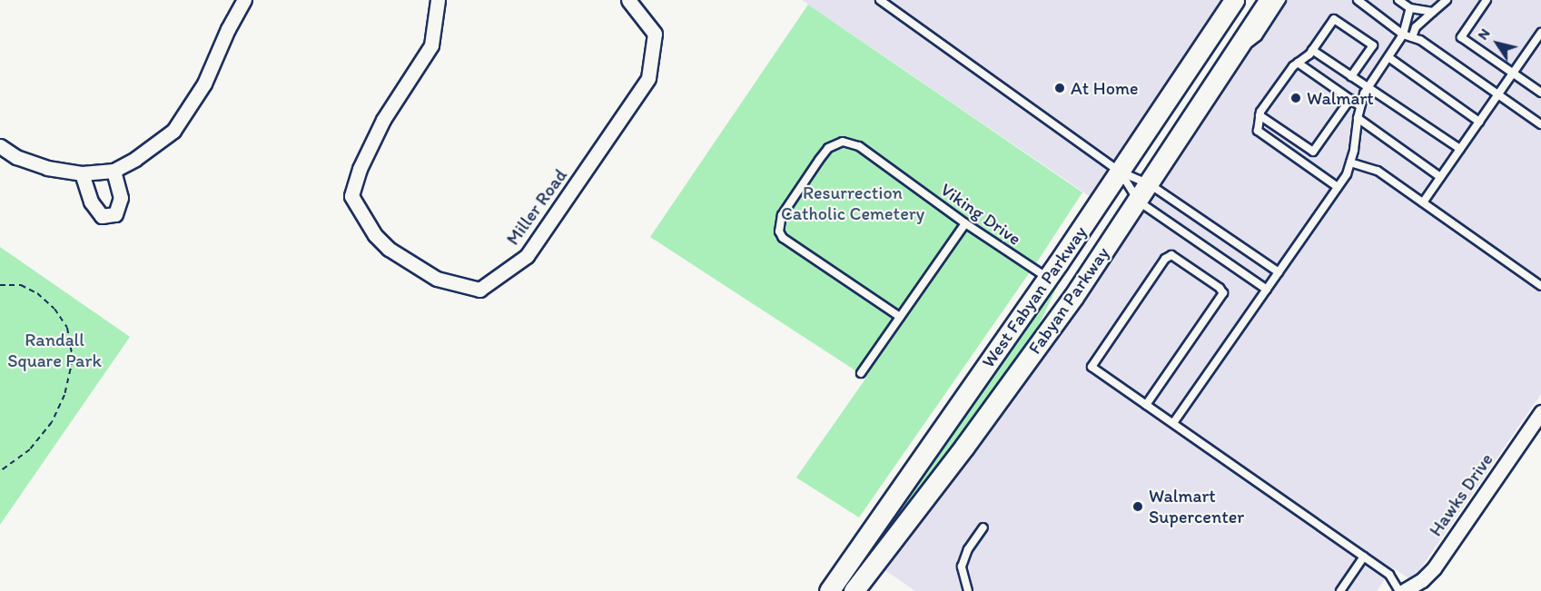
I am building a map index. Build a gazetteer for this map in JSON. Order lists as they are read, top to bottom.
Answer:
{
  "streets": {
    "main road": ["West Fabyan Parkway", "Fabyan Parkway"],
    "street": ["Miller Road", "Hawks Drive"],
    "lane": ["Viking Drive"]
  },
  "crossings": [
    ["Viking Drive", "West Fabyan Parkway"]
  ],
  "parks": ["Resurrection Catholic Cemetery", "Randall Square Park"],
  "places": ["At Home", "Walmart", "Walmart Supercenter"],
  "north": "top left"
}
